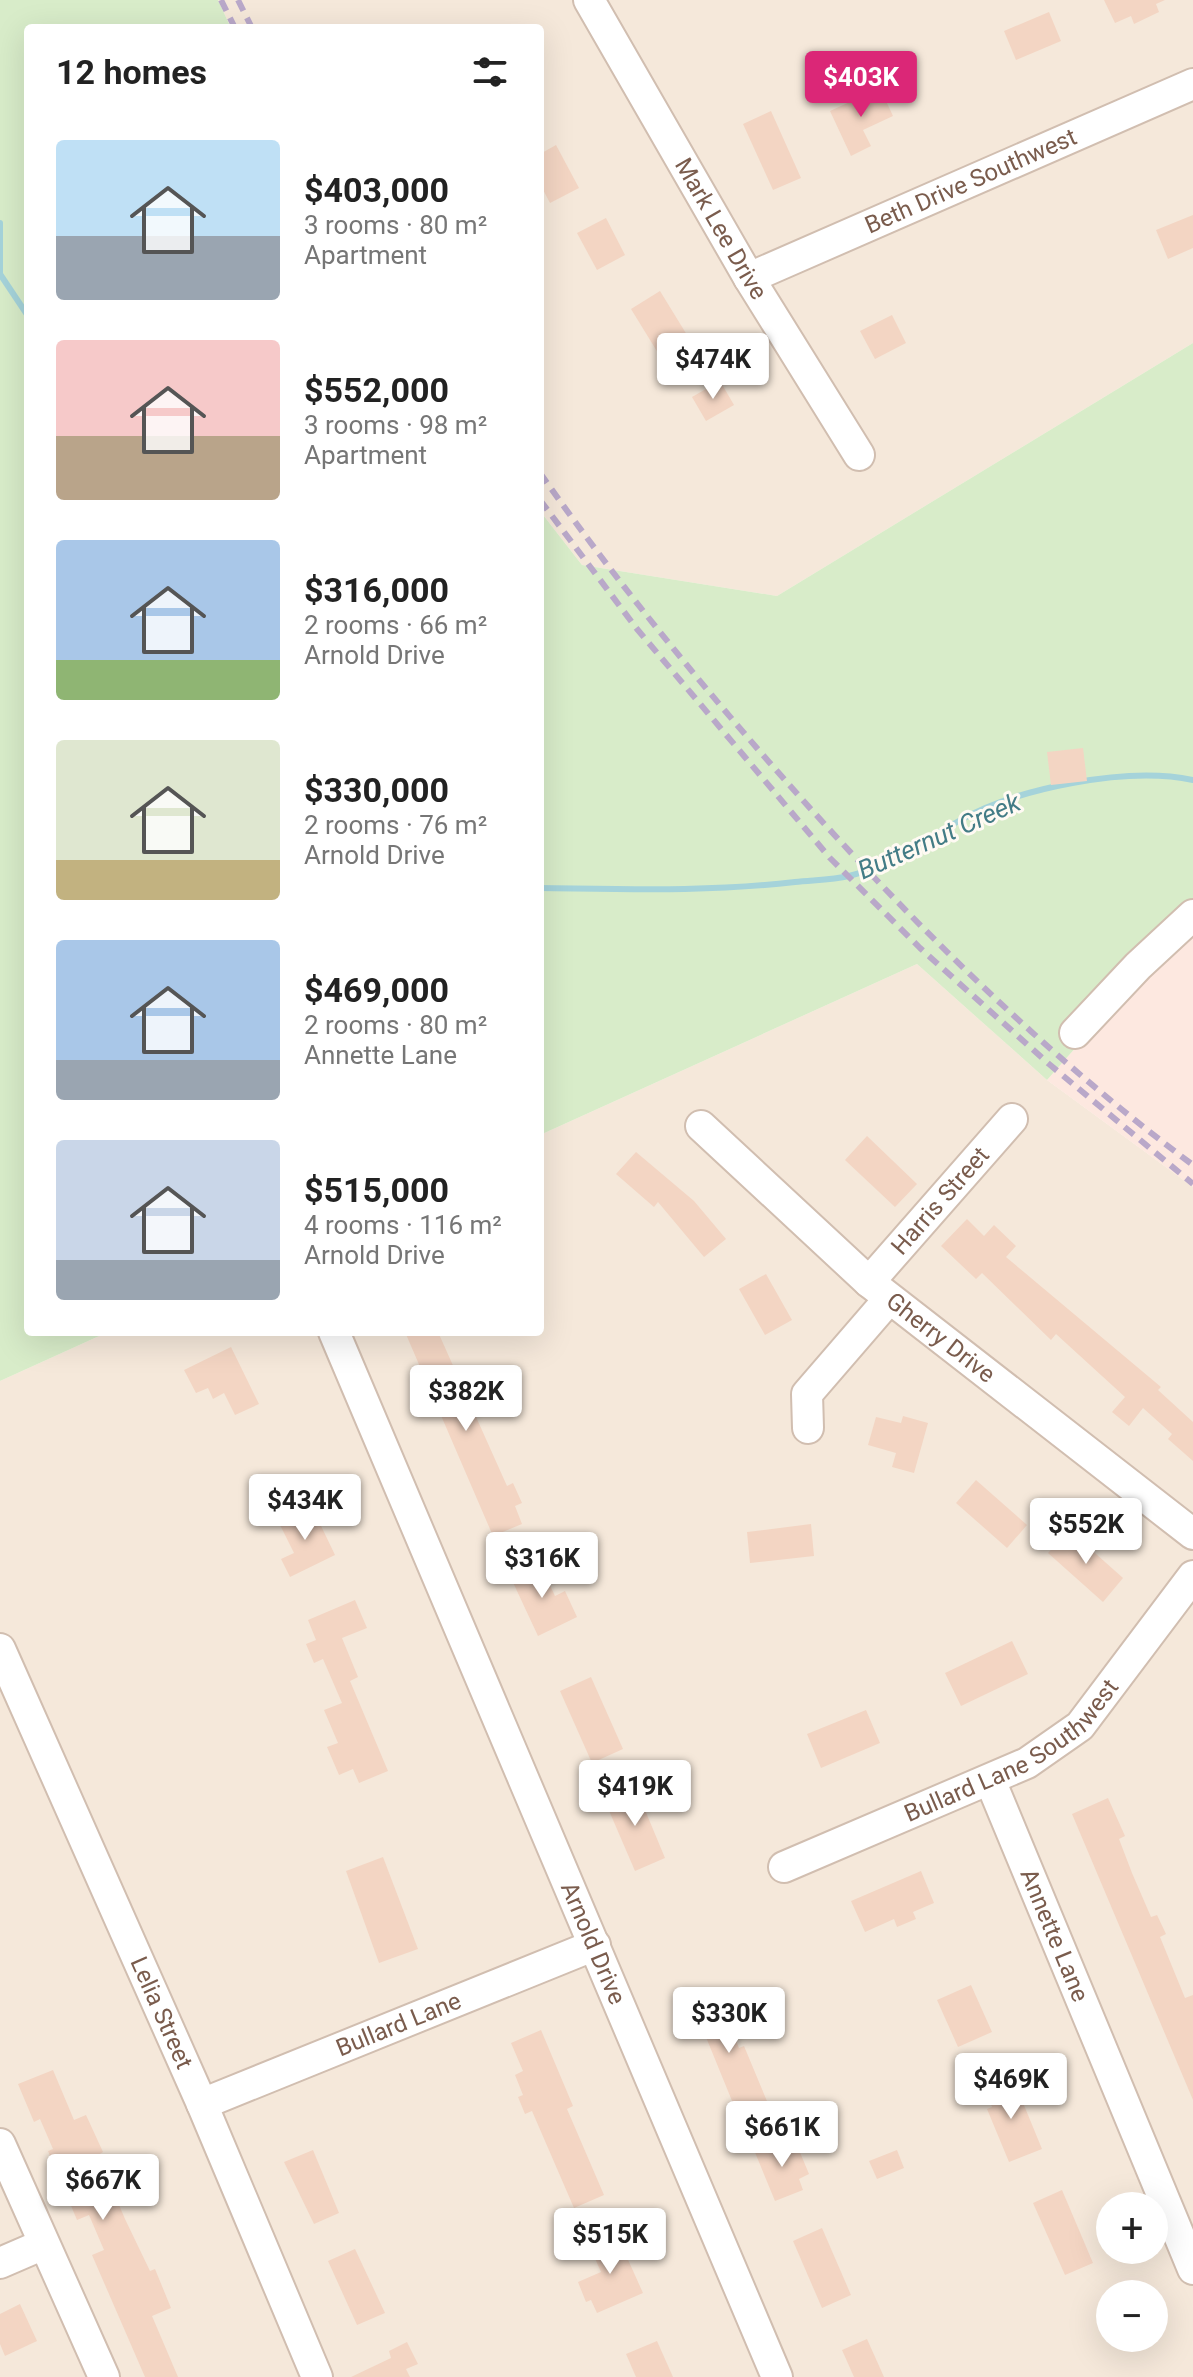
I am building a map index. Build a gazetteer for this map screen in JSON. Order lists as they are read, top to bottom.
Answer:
{
  "streets": {
    "street": [
      "Beth Drive Southwest",
      "Mark Lee Drive",
      "Harris Street",
      "Gherry Drive",
      "Bullard Lane Southwest",
      "Annette Lane",
      "Arnold Drive",
      "Lelia Street",
      "Bullard Lane"
    ]
  },
  "crossings": [
    ["Beth Drive Southwest", "Mark Lee Drive"],
    ["Harris Street", "Gherry Drive"],
    ["Bullard Lane Southwest", "Annette Lane"],
    ["Arnold Drive", "Bullard Lane"],
    ["Lelia Street", "Bullard Lane"]
  ],
  "water": ["Butternut Creek"],
  "page": {
    "heading": "12 homes",
    "price": [
      "$403K",
      "$474K",
      "$382K",
      "$434K",
      "$552K",
      "$316K",
      "$419K",
      "$330K",
      "$469K",
      "$661K",
      "$667K",
      "$515K"
    ],
    "list": [
      {
        "name": "$403,000",
        "note": "3 rooms · 80 m² · Apartment"
      },
      {
        "name": "$552,000",
        "note": "3 rooms · 98 m² · Apartment"
      },
      {
        "name": "$316,000",
        "note": "2 rooms · 66 m² · Arnold Drive"
      },
      {
        "name": "$330,000",
        "note": "2 rooms · 76 m² · Arnold Drive"
      },
      {
        "name": "$469,000",
        "note": "2 rooms · 80 m² · Annette Lane"
      },
      {
        "name": "$515,000",
        "note": "4 rooms · 116 m² · Arnold Drive"
      }
    ],
    "map_buttons": ["+", "−"]
  }
}
